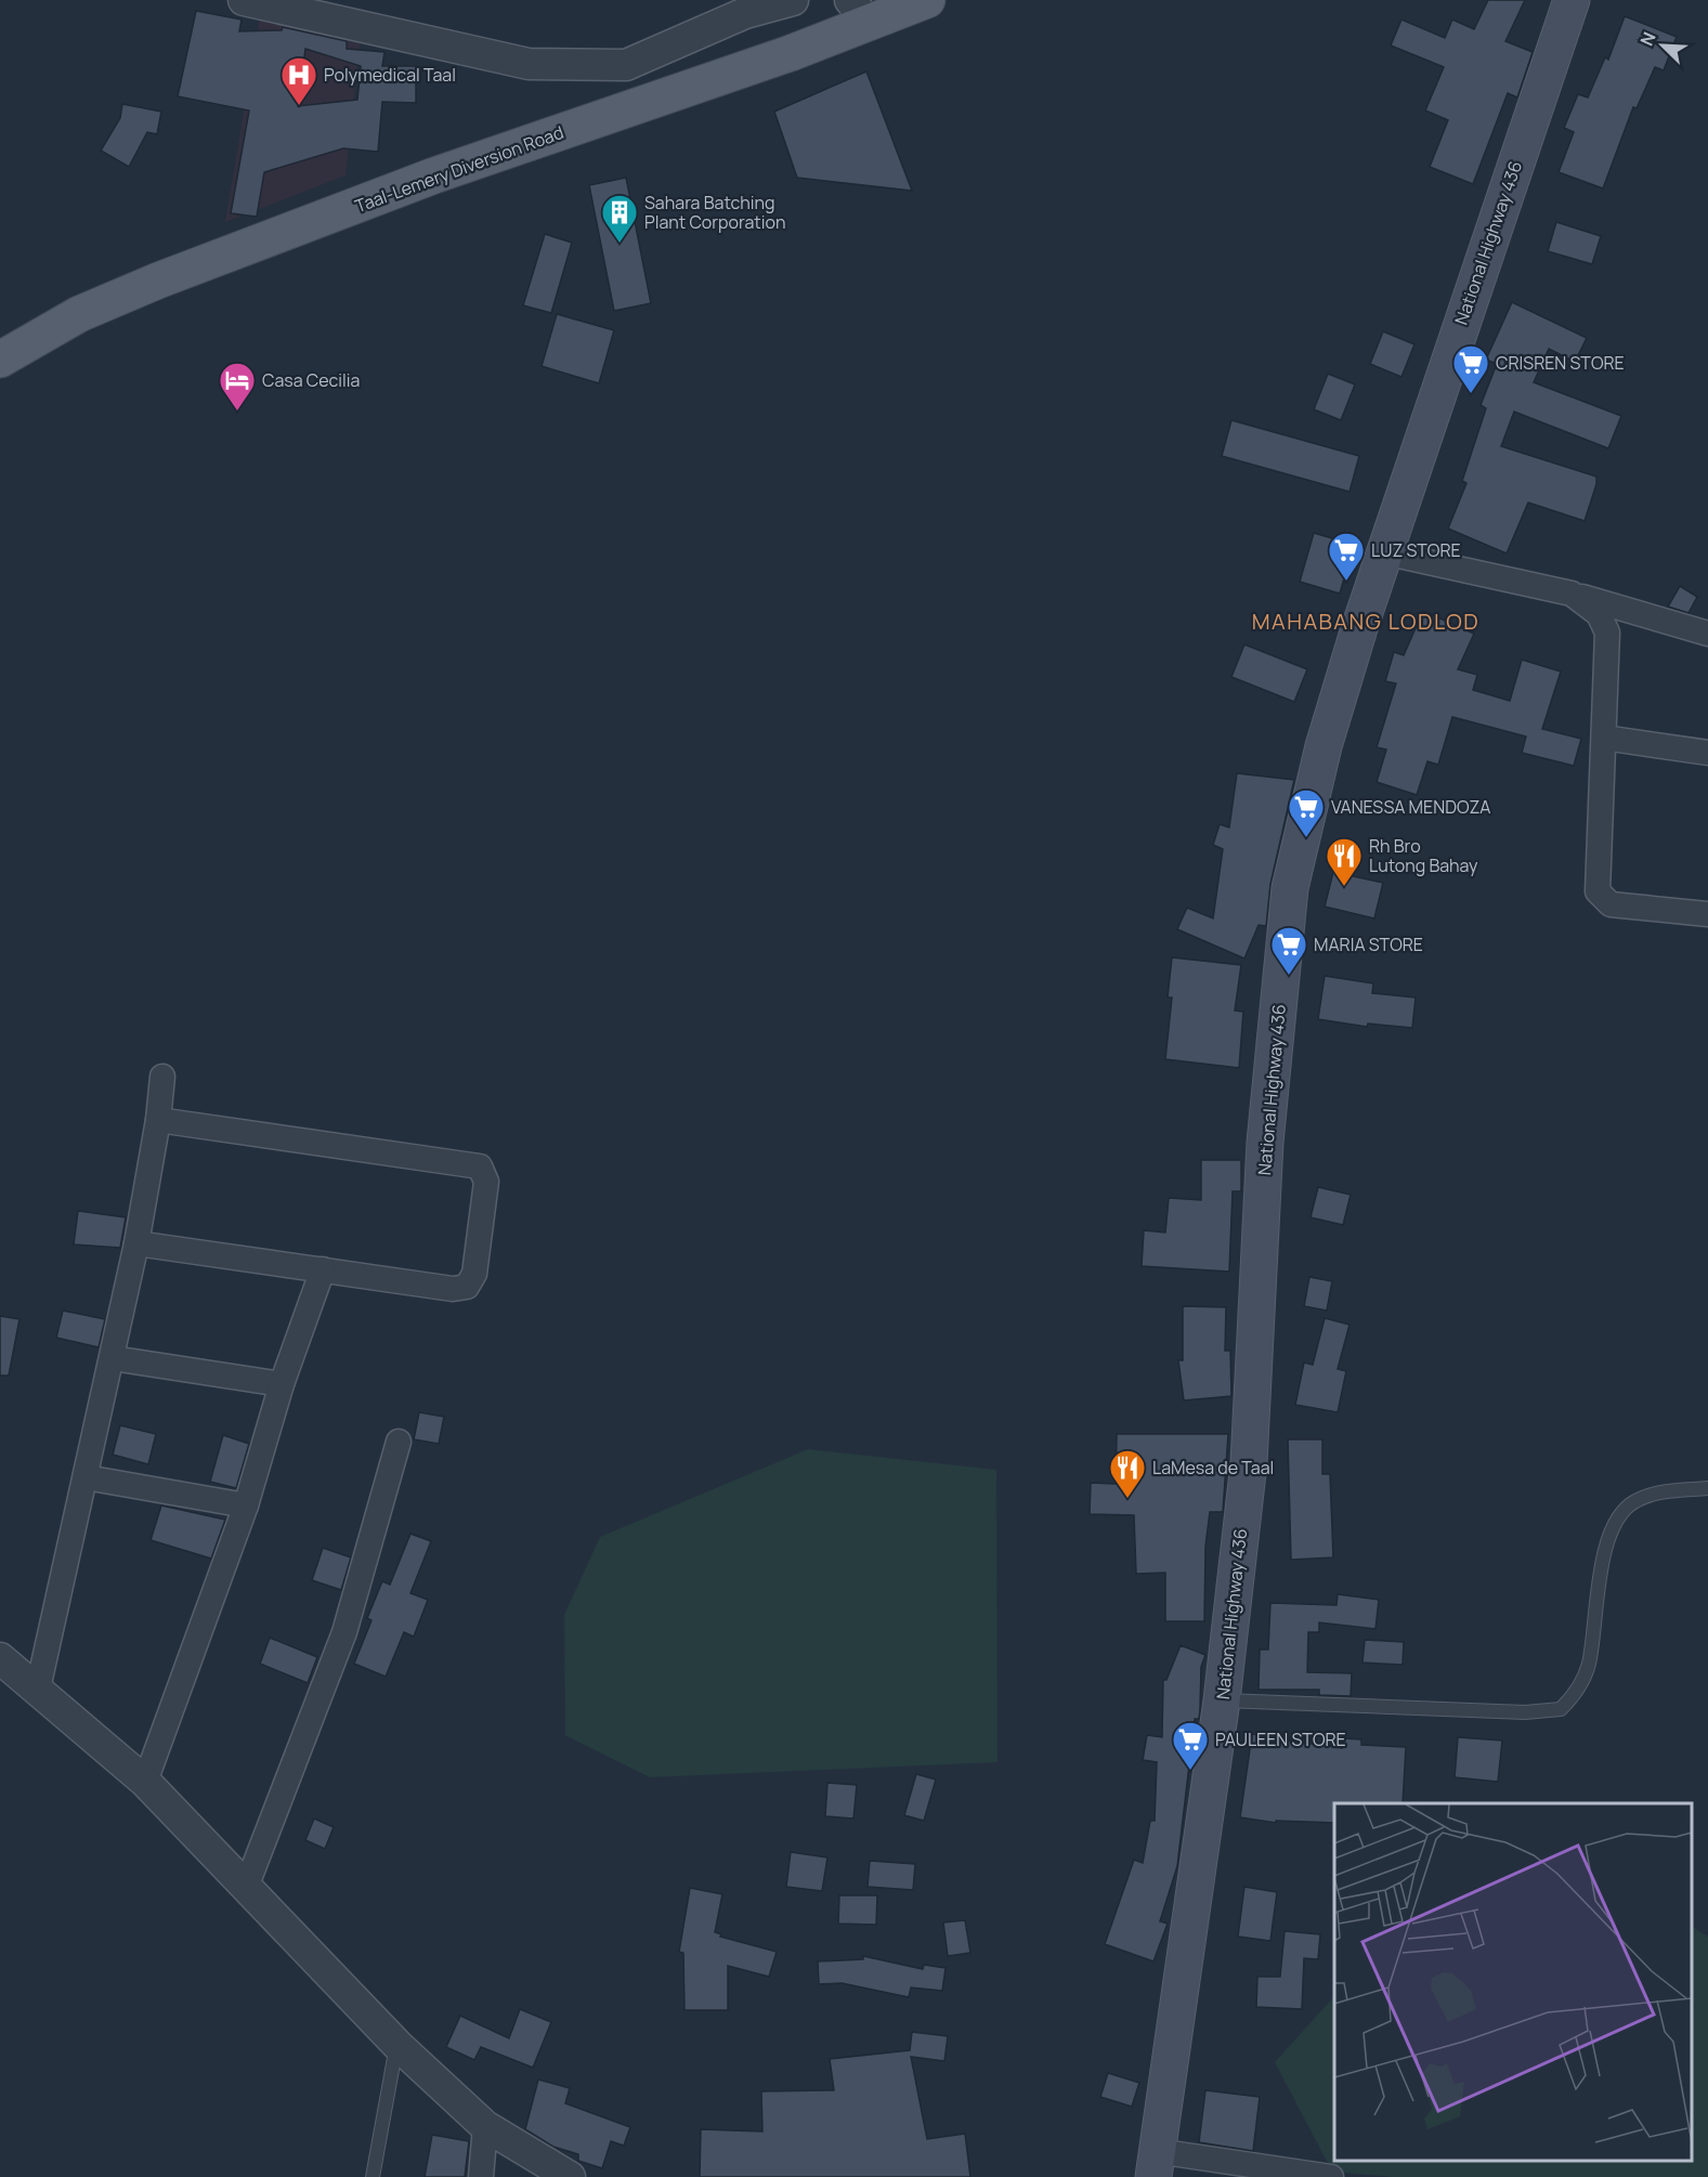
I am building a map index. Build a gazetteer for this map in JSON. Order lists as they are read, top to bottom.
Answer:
{
  "streets": {
    "main road": ["Taal-Lemery Diversion Road", "National Highway 436"]
  },
  "districts": ["MAHABANG LODLOD"],
  "places": {
    "hospital": ["Polymedical Taal"],
    "building": ["Sahara Batching Plant Corporation"],
    "supermarket": [
      "CRISREN STORE",
      "LUZ STORE",
      "VANESSA MENDOZA",
      "MARIA STORE",
      "PAULEEN STORE"
    ],
    "hotel": ["Casa Cecilia"],
    "restaurant": ["Rh Bro Lutong Bahay", "LaMesa de Taal"]
  },
  "north": "top left"
}
